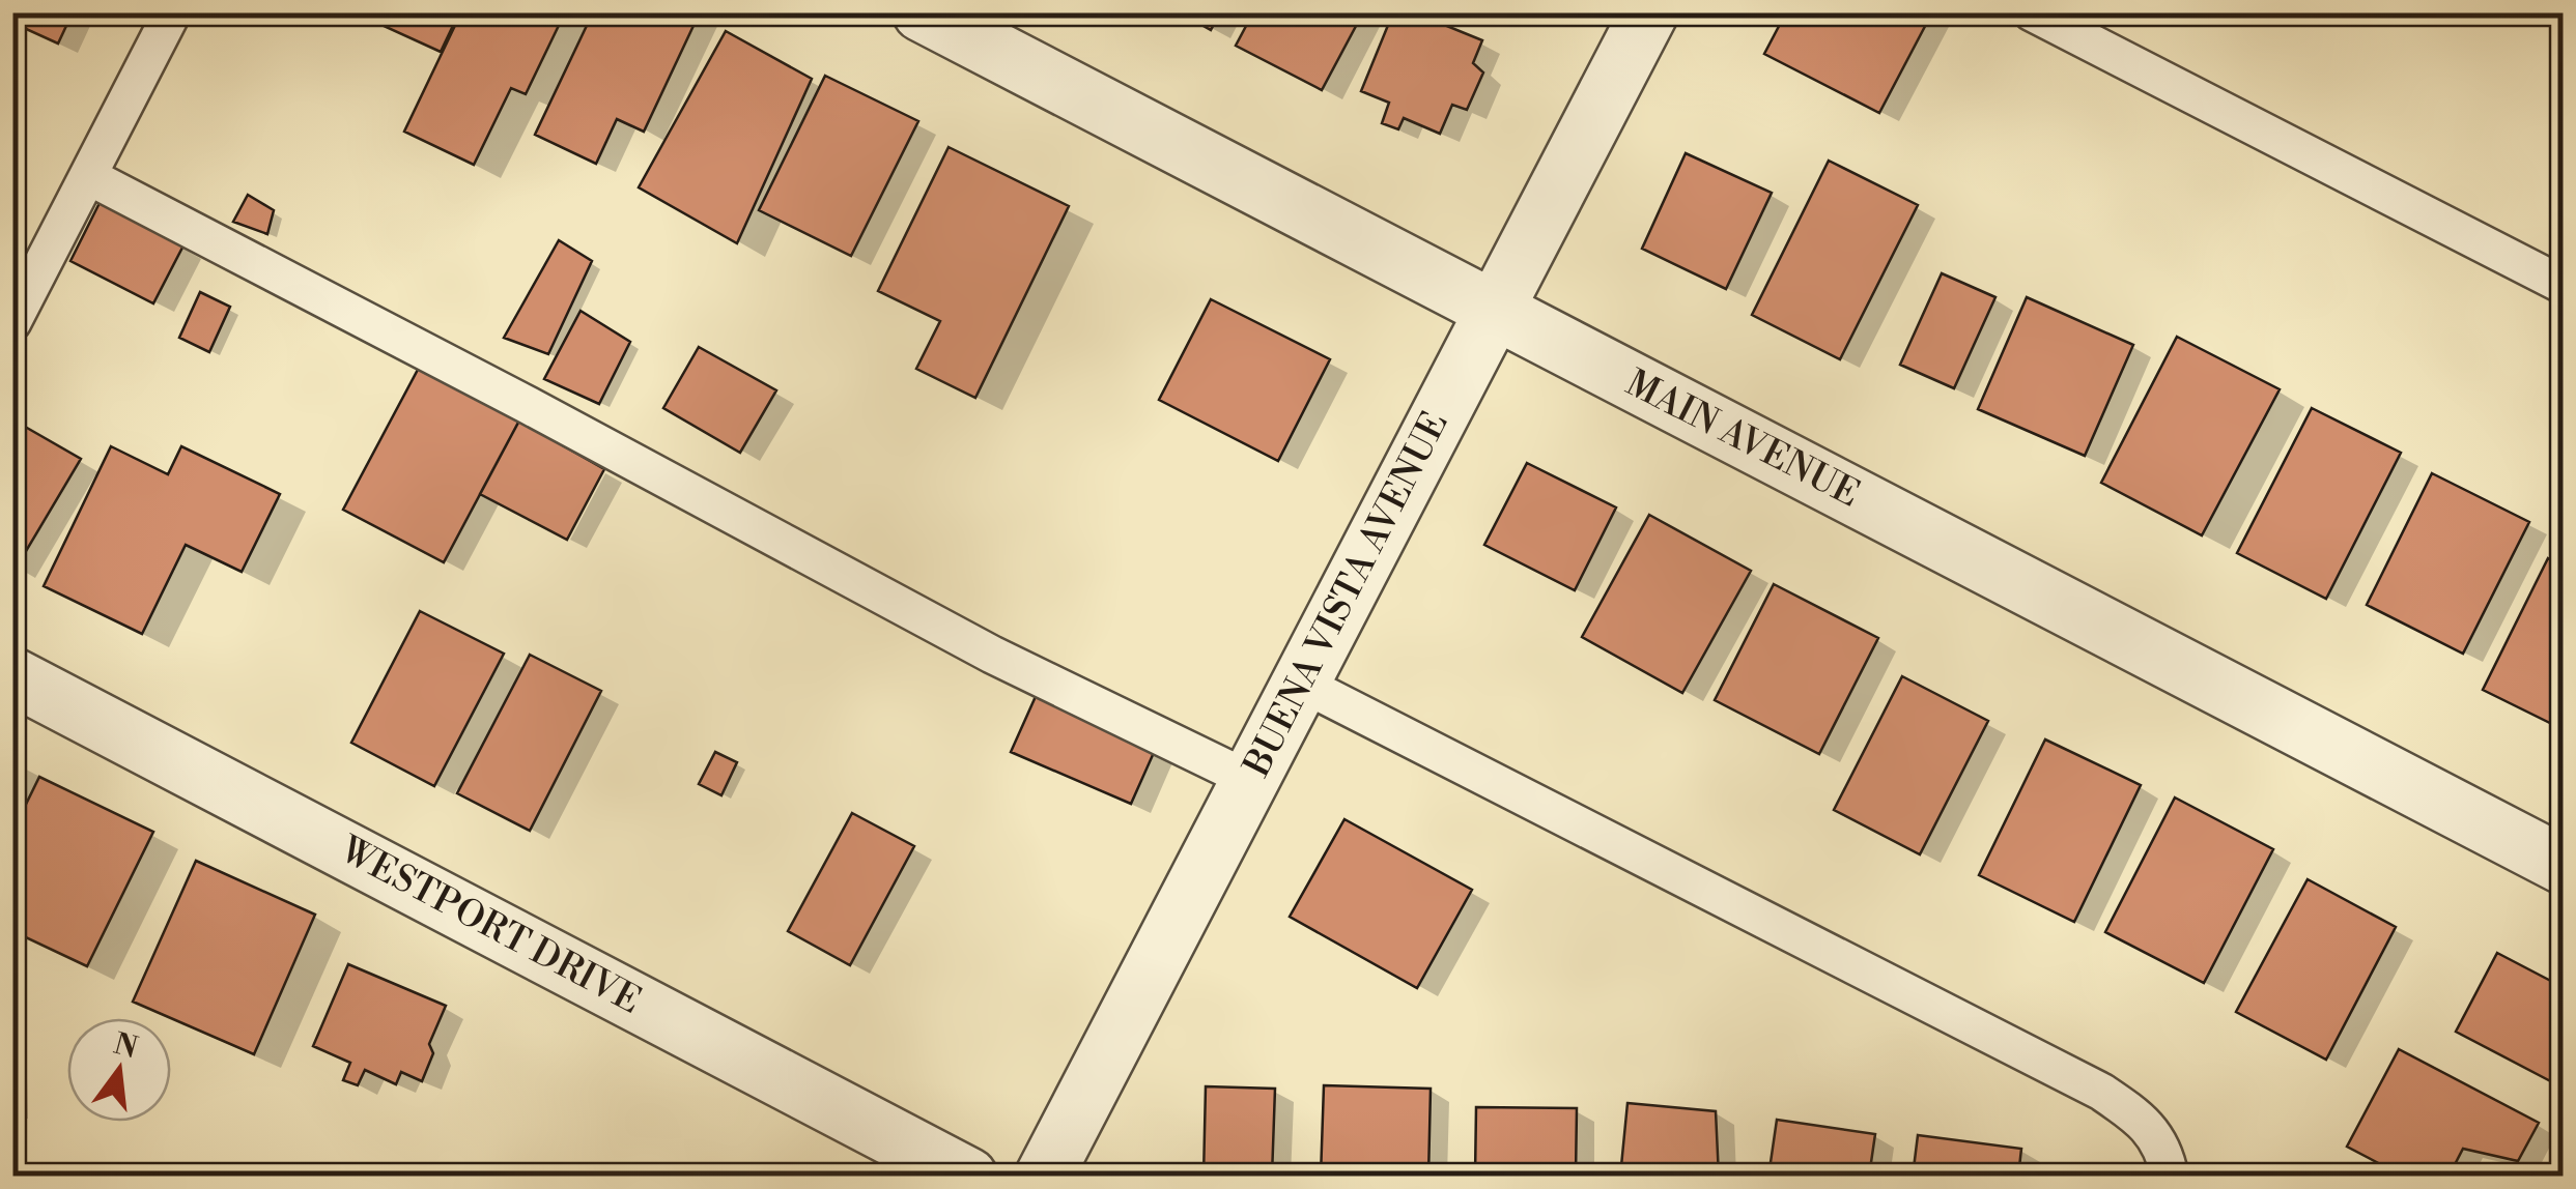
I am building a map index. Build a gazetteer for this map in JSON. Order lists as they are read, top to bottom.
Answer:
{
  "streets": {
    "street": ["MAIN AVENUE", "BUENA VISTA AVENUE", "WESTPORT DRIVE"]
  },
  "crossings": [
    ["MAIN AVENUE", "BUENA VISTA AVENUE"]
  ],
  "north": "top"
}
